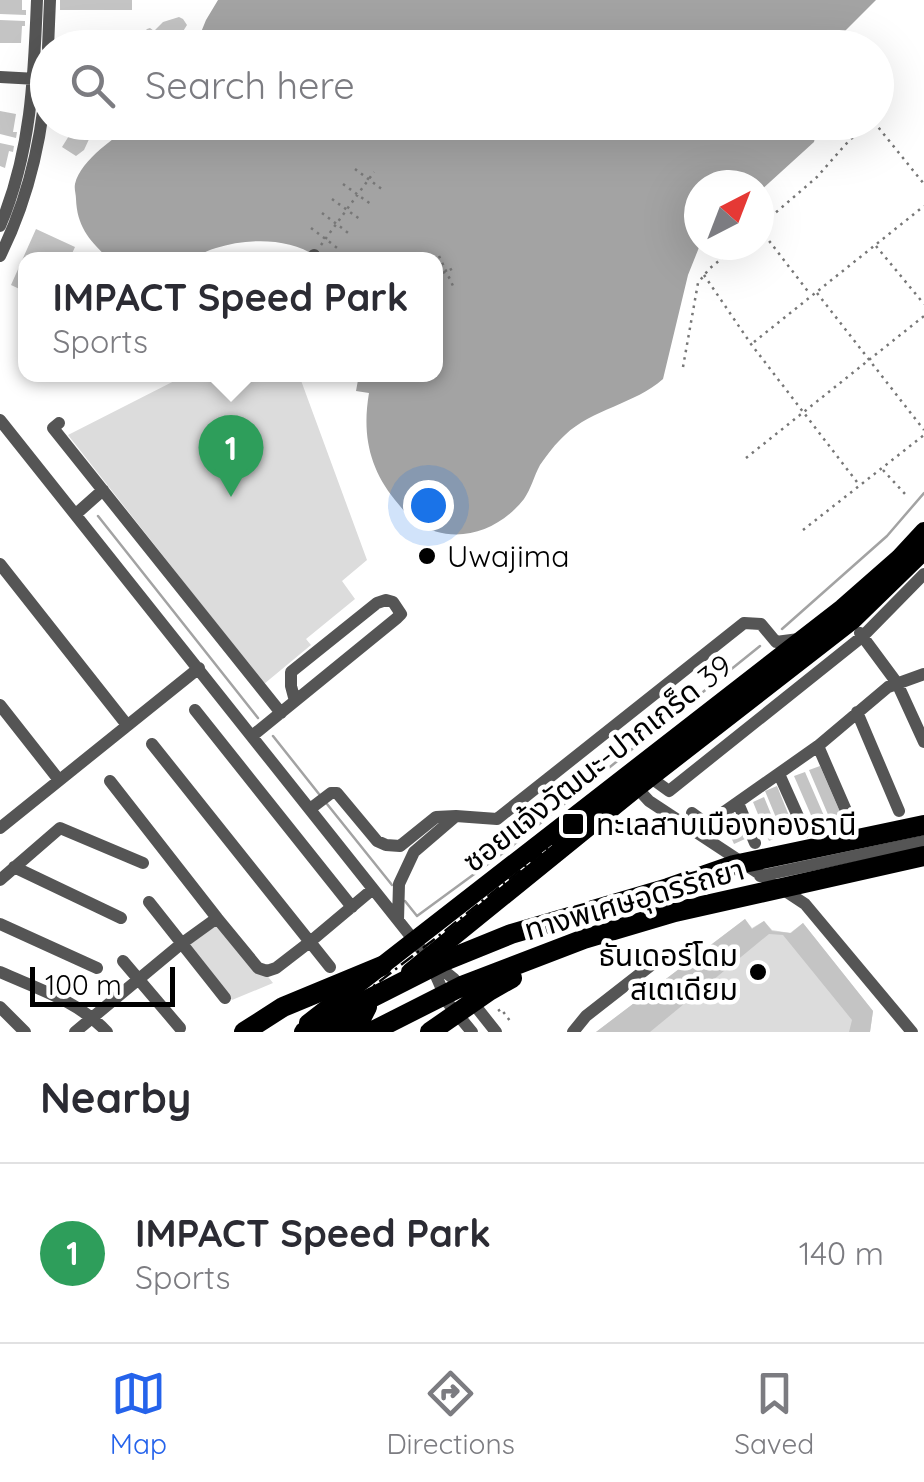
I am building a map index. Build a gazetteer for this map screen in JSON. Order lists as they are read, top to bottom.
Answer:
{
  "streets": {
    "highway": ["ทางพิเศษอุดรรัถยา"],
    "main road": ["ซอยแจ้งวัฒนะ-ปากเกร็ด 39"]
  },
  "crossings": [
    ["ซอยแจ้งวัฒนะ-ปากเกร็ด 39", "ทางพิเศษอุดรรัถยา"]
  ],
  "places": {
    "other": ["Uwajima", "ธันเดอร์โดม สเตเดียม"],
    "transit": ["ทะเลสาบเมืองทองธานี"]
  },
  "scale_bar": "100 m",
  "north": "top right",
  "page": {
    "search": "Search here",
    "popup": ["IMPACT Speed Park", "Sports"],
    "pins": "1",
    "scale": "100 m",
    "heading": "Nearby",
    "list": [
      {
        "mark": "1",
        "name": "IMPACT Speed Park",
        "note": "Sports",
        "value": "140 m"
      }
    ],
    "nav": ["Map", "Directions", "Saved"]
  }
}
